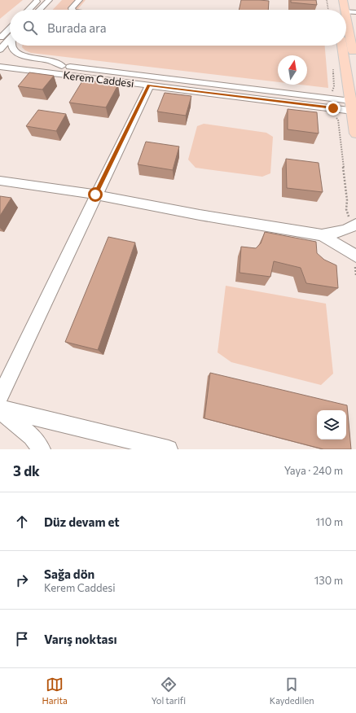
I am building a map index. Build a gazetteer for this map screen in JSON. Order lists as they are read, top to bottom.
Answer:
{
  "streets": {
    "street": ["Kerem Caddesi"]
  },
  "north": "top",
  "page": {
    "search": "Burada ara",
    "heading": ["3 dk", "Yaya · 240 m"],
    "list": [
      ["Düz devam et", "110 m"],
      ["Sağa dön", "Kerem Caddesi", "130 m"],
      "Varış noktası"
    ],
    "nav": ["Harita", "Yol tarifi", "Kaydedilen"]
  }
}
